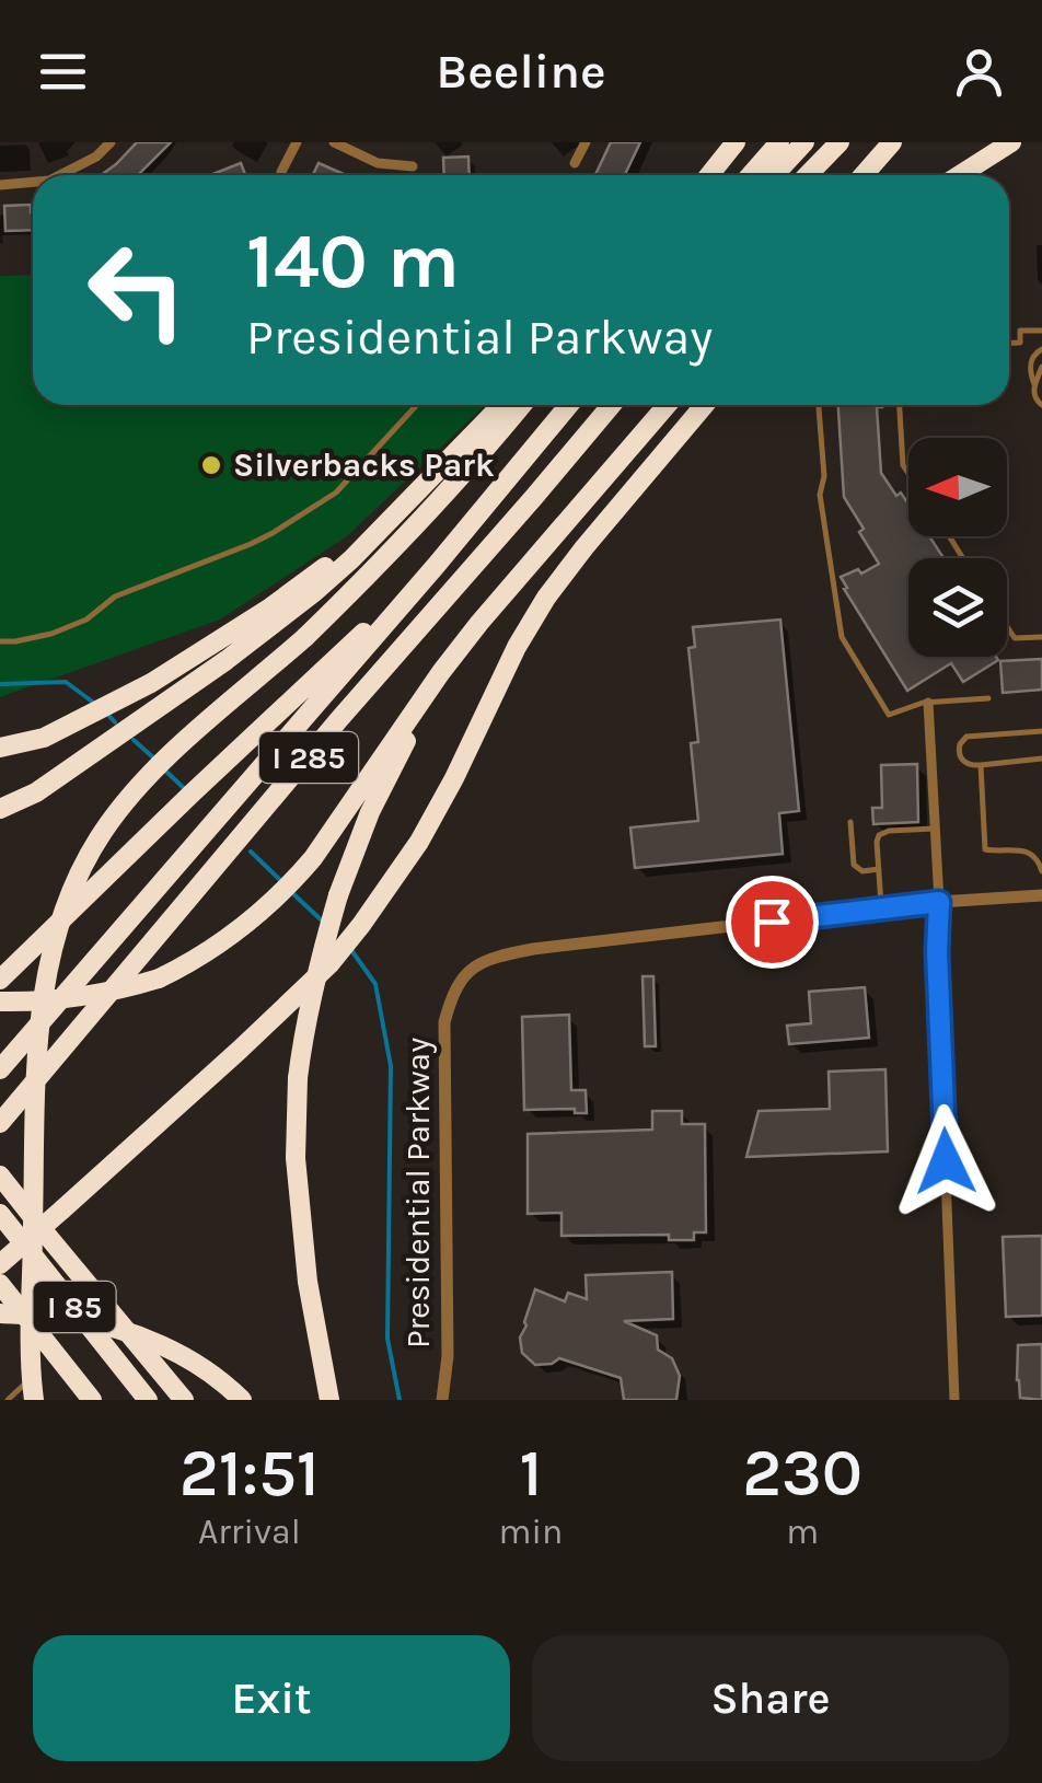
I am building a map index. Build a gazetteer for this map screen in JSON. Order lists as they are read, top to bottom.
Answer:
{
  "streets": {
    "highway": ["I 285", "I 85"],
    "street": ["Presidential Parkway"]
  },
  "places": ["Silverbacks Park"],
  "north": "left",
  "page": {
    "header": "Beeline",
    "turn": ["140 m", "Presidential Parkway"],
    "eta": [
      "21:51",
      "Arrival",
      "1",
      "min",
      "230",
      "m"
    ],
    "buttons": ["Exit", "Share"]
  }
}
